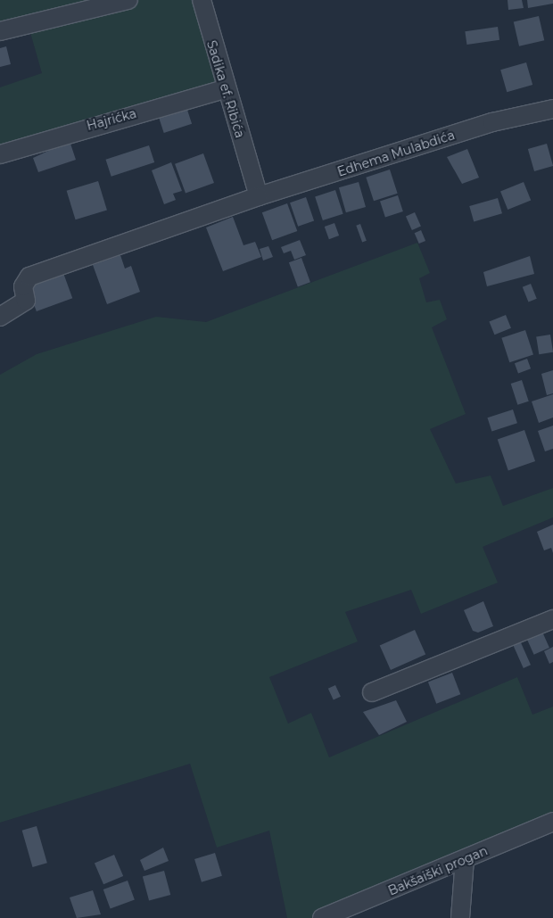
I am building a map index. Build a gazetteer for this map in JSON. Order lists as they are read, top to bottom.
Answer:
{
  "streets": {
    "street": [
      "Sadika ef. Ribića",
      "Hajrićka",
      "Edhema Mulabdića",
      "Bakšaiški progan"
    ]
  },
  "crossings": [
    ["Sadika ef. Ribića", "Hajrićka"],
    ["Sadika ef. Ribića", "Edhema Mulabdića"]
  ]
}
